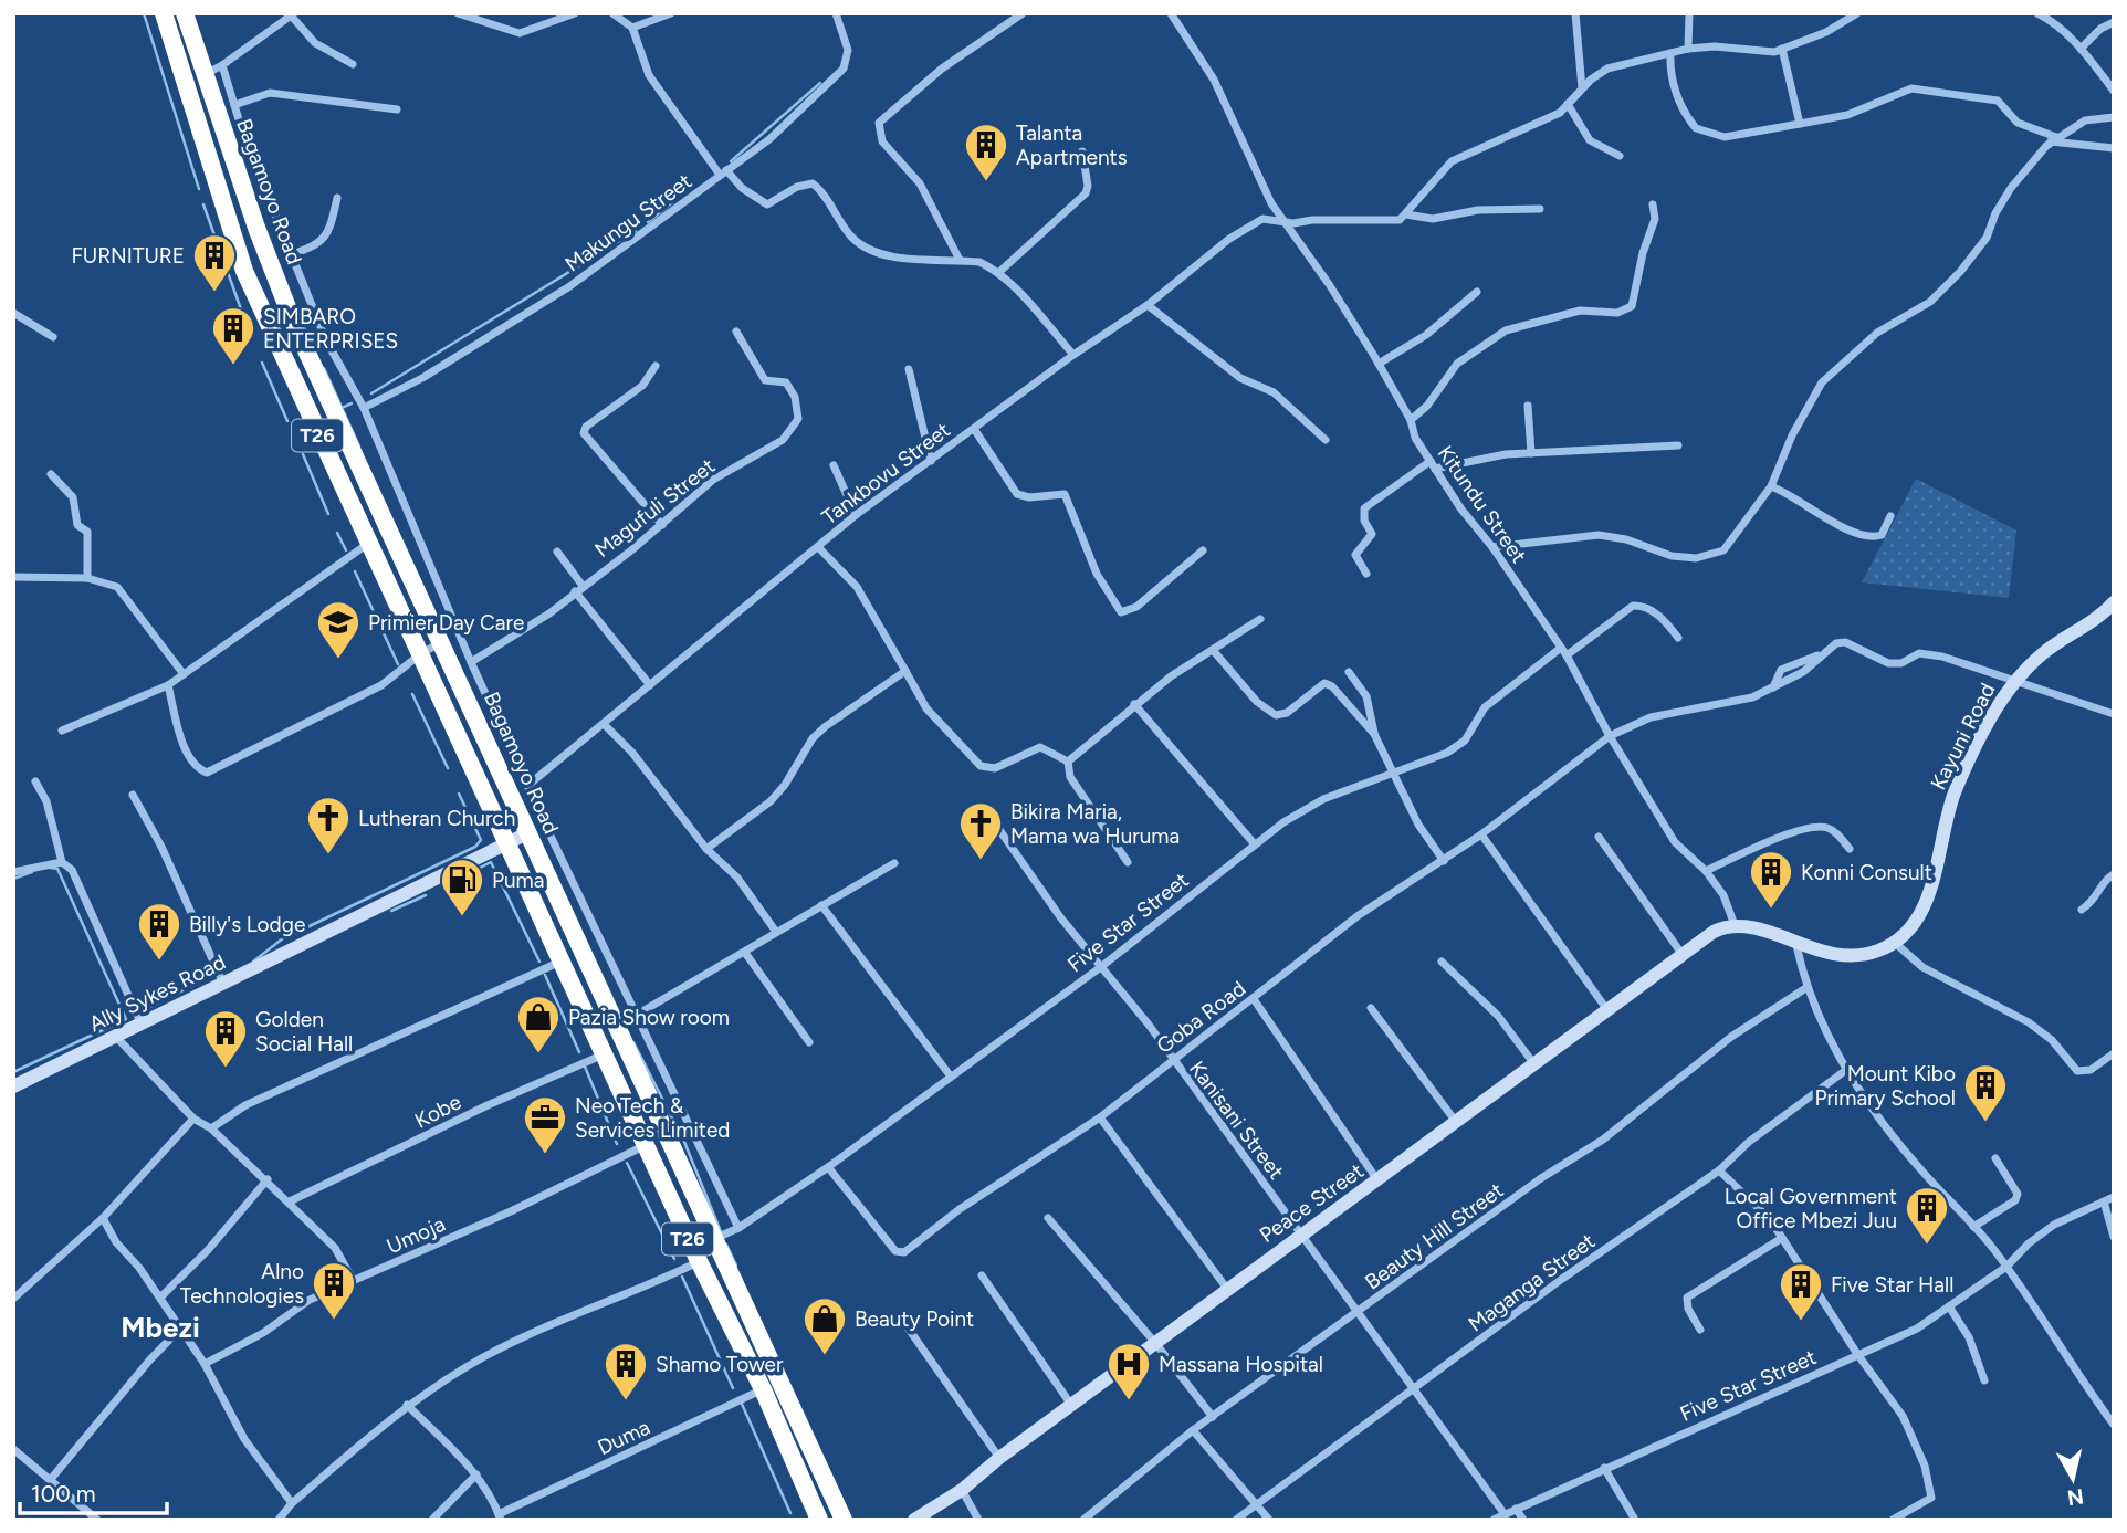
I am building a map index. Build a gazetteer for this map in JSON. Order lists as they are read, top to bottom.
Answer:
{
  "streets": {
    "highway": ["Bagamoyo Road", "T26"],
    "street": [
      "Makungu Street",
      "Tankbovu Street",
      "Kitundu Street",
      "Magufuli Street",
      "Kayuni Road",
      "Five Star Street",
      "Ally Sykes Road",
      "Goba Road",
      "Kobe",
      "Kanisani Street",
      "Peace Street",
      "Umoja",
      "Beauty Hill Street",
      "Maganga Street",
      "Duma"
    ]
  },
  "crossings": [
    ["Bagamoyo Road", "Five Star Street"],
    ["Bagamoyo Road", "Ally Sykes Road"],
    ["T26", "Ally Sykes Road"],
    ["T26", "Kobe"],
    ["T26", "Umoja"],
    ["T26", "Duma"],
    ["Tankbovu Street", "Kitundu Street"],
    ["Kitundu Street", "Five Star Street"],
    ["Kitundu Street", "Goba Road"],
    ["Kitundu Street", "Peace Street"],
    ["Kayuni Road", "Goba Road"],
    ["Five Star Street", "Goba Road"],
    ["Five Star Street", "Kanisani Street"],
    ["Goba Road", "Kanisani Street"],
    ["Kanisani Street", "Peace Street"],
    ["Kanisani Street", "Beauty Hill Street"],
    ["Kanisani Street", "Maganga Street"]
  ],
  "districts": ["Mbezi"],
  "places": {
    "building": [
      "Talanta Apartments",
      "FURNITURE",
      "SIMBARO ENTERPRISES",
      "Konni Consult",
      "Billy's Lodge",
      "Golden Social Hall",
      "Mount Kibo Primary School",
      "Local Government Office Mbezi Juu",
      "Alno Technologies",
      "Five Star Hall",
      "Shamo Tower"
    ],
    "school or university": ["Primier Day Care"],
    "church": ["Lutheran Church", "Bikira Maria, Mama wa Huruma"],
    "fuel station": ["Puma"],
    "shop": ["Pazia Show room", "Beauty Point"],
    "office": ["Neo Tech & Services Limited"],
    "hospital": ["Massana Hospital"]
  },
  "scale_bar": "100 m",
  "north": "bottom"
}
